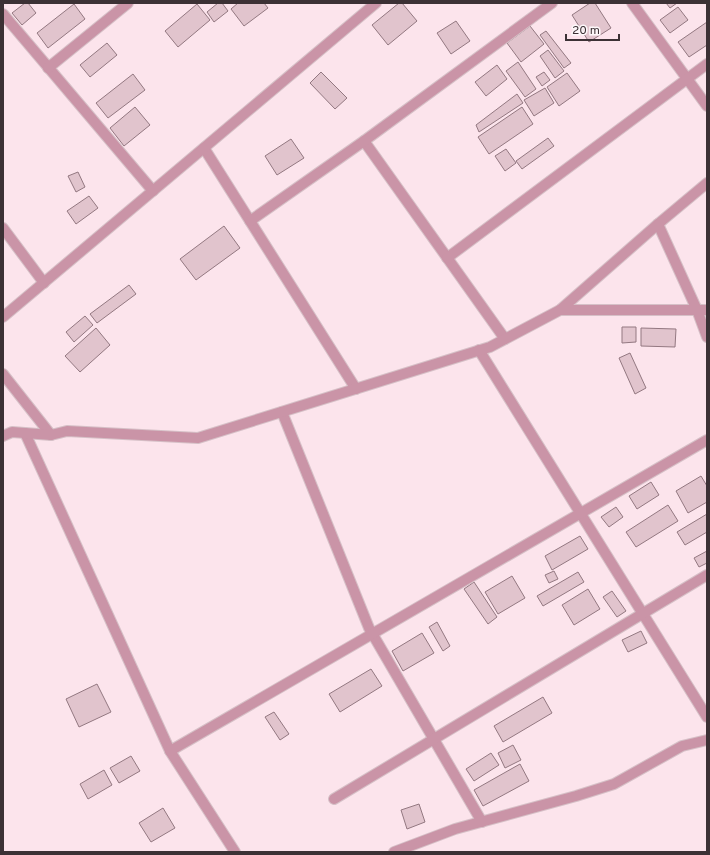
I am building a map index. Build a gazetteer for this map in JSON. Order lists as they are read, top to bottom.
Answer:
{
  "scale_bar": "20 m"
}
